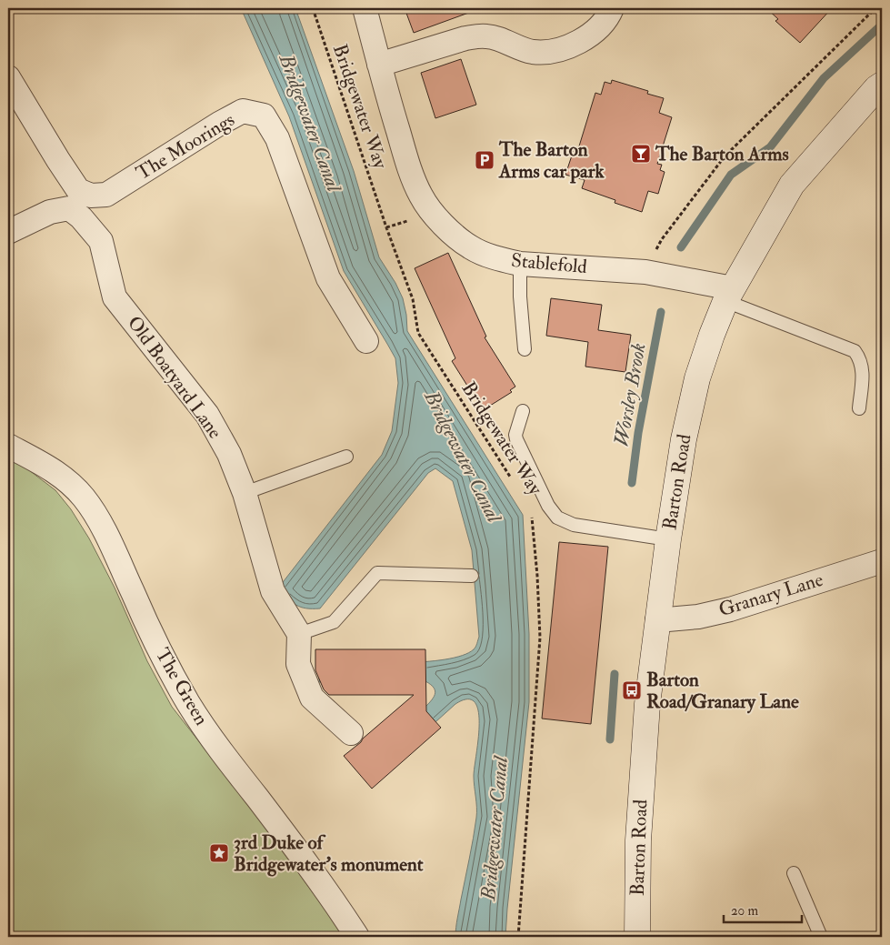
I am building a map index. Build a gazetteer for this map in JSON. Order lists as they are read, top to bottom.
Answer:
{
  "streets": {
    "main road": ["Barton Road"],
    "street": [
      "The Moorings",
      "Stablefold",
      "Old Boatyard Lane",
      "Granary Lane",
      "The Green"
    ],
    "path": ["Bridgewater Way"]
  },
  "crossings": [
    ["Stablefold", "Barton Road"],
    ["Barton Road", "Granary Lane"]
  ],
  "water": ["Bridgewater Canal", "Worsley Brook"],
  "places": {
    "bar": ["The Barton Arms"],
    "parking": ["The Barton Arms car park"],
    "bus stop": ["Barton Road/Granary Lane"],
    "place": ["3rd Duke of Bridgewater's monument"]
  },
  "scale_bar": "20 m"
}
